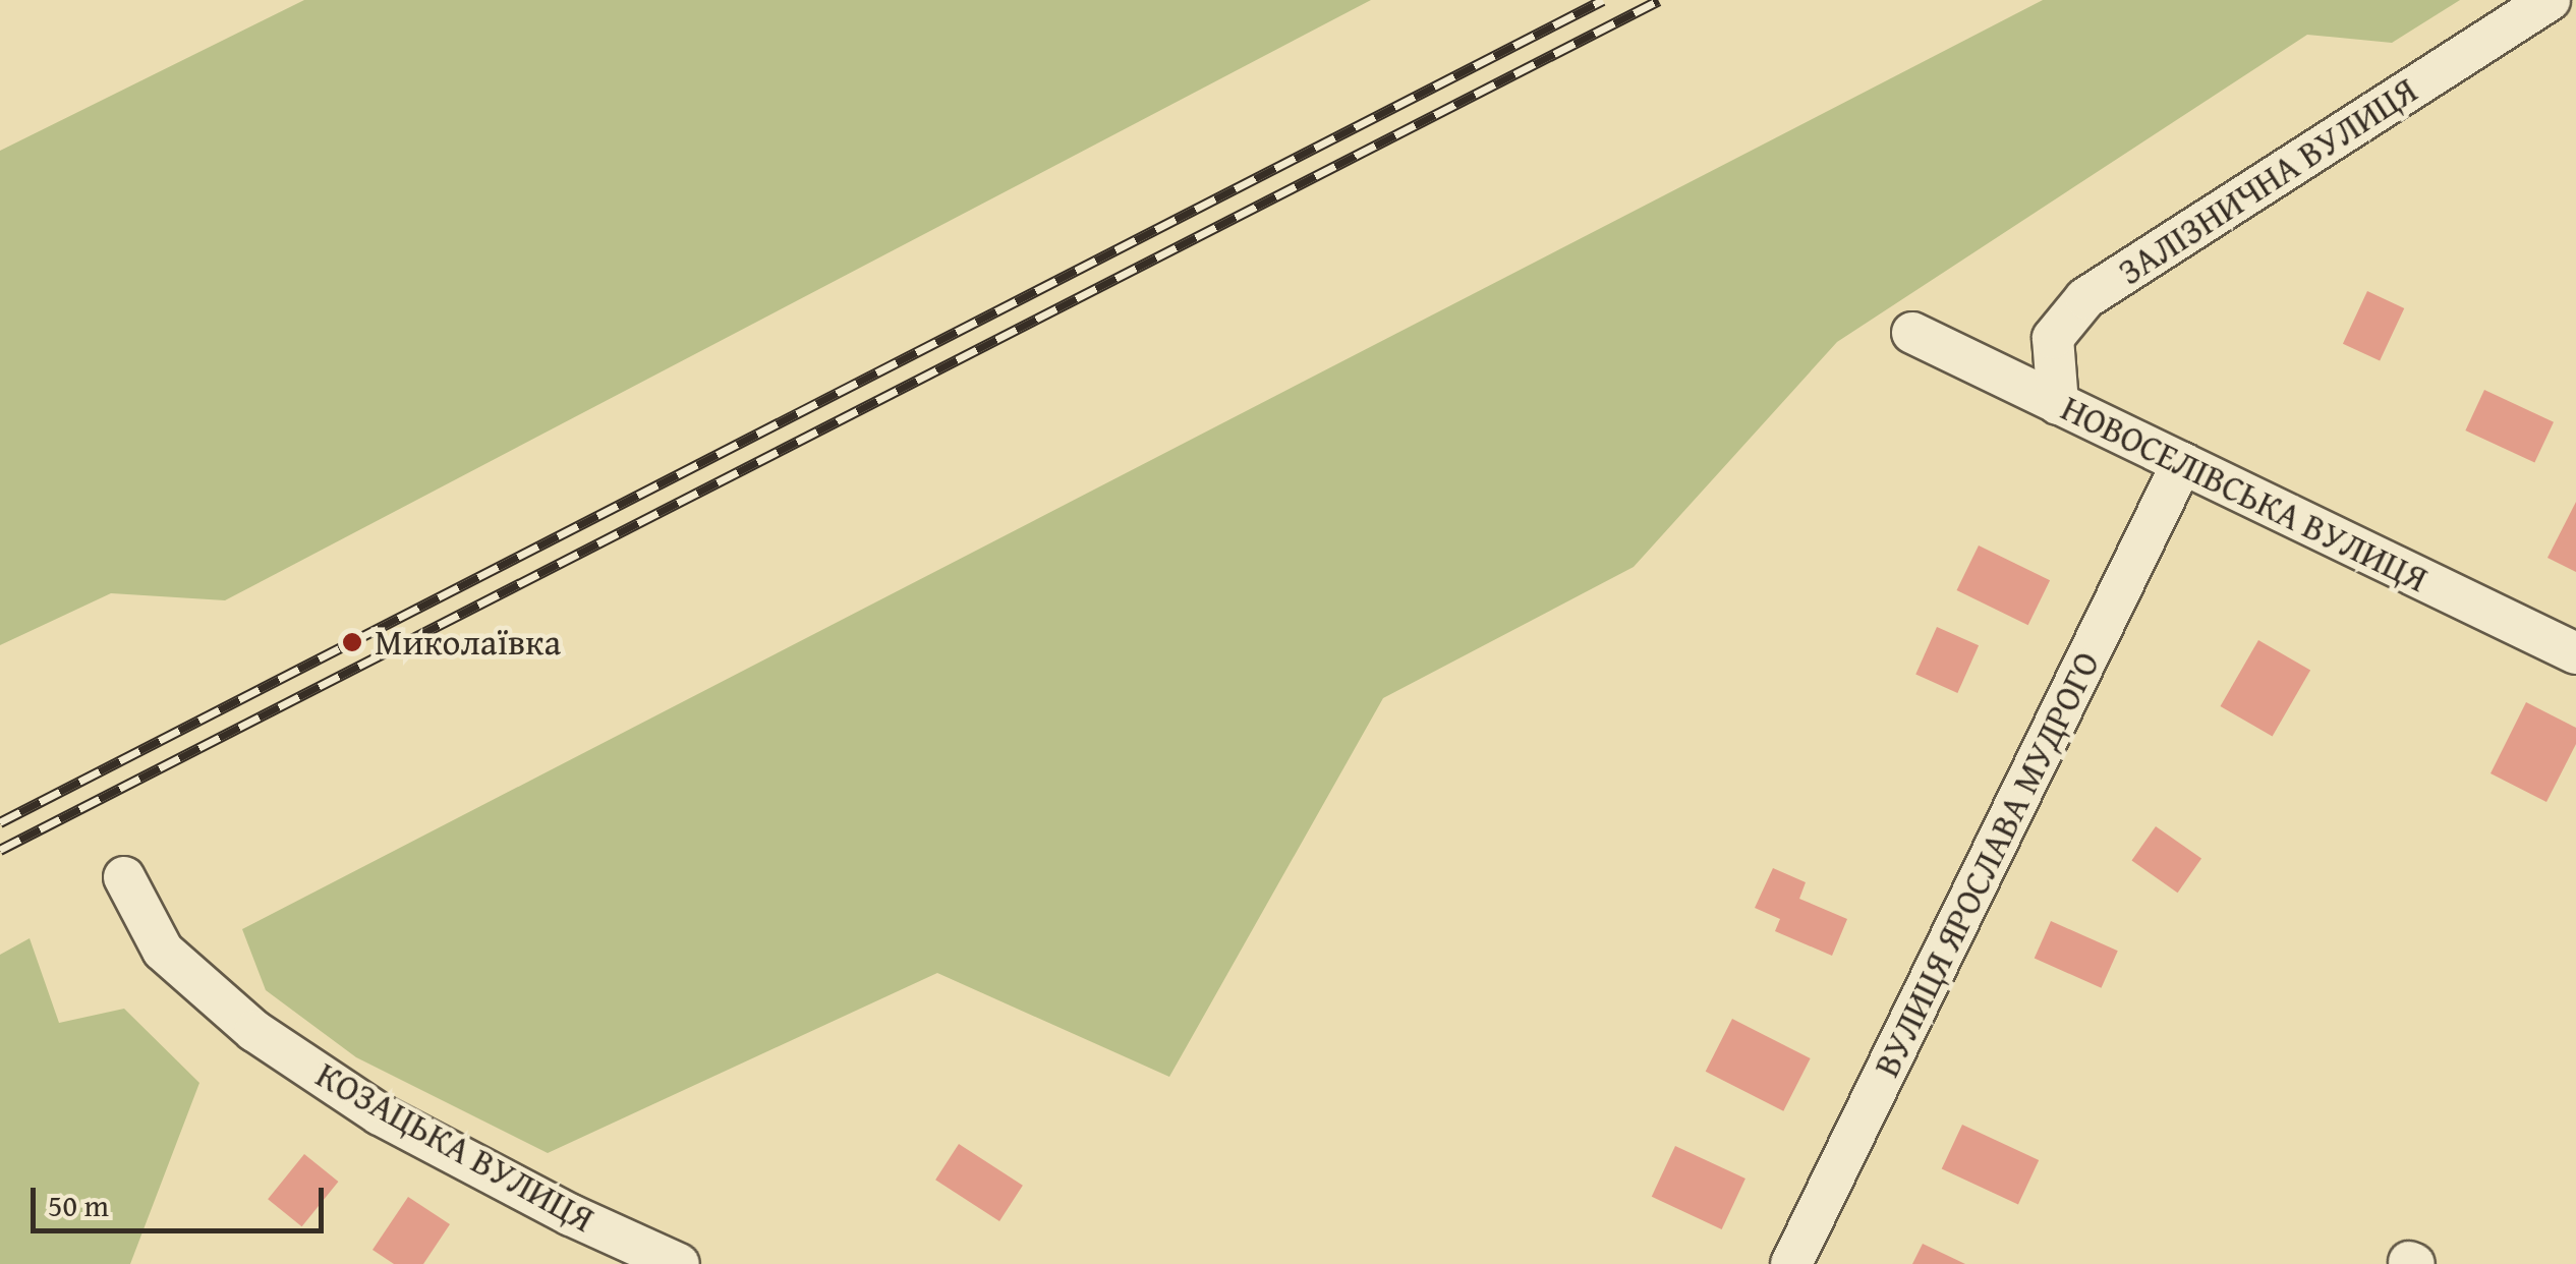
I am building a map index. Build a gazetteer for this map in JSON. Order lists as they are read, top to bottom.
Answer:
{
  "streets": {
    "street": [
      "ЗАЛІЗНИЧНА ВУЛИЦЯ",
      "НОВОСЕЛІВСЬКА ВУЛИЦЯ",
      "ВУЛИЦЯ ЯРОСЛАВА МУДРОГО",
      "КОЗАЦЬКА ВУЛИЦЯ"
    ]
  },
  "crossings": [
    ["ЗАЛІЗНИЧНА ВУЛИЦЯ", "НОВОСЕЛІВСЬКА ВУЛИЦЯ"],
    ["НОВОСЕЛІВСЬКА ВУЛИЦЯ", "ВУЛИЦЯ ЯРОСЛАВА МУДРОГО"]
  ],
  "places": ["Миколаївка"],
  "scale_bar": "50 m"
}
